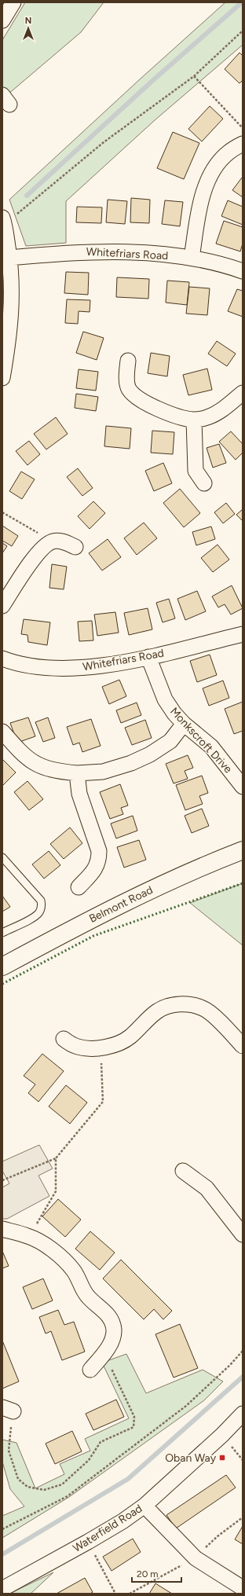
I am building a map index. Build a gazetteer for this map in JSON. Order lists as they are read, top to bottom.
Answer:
{
  "streets": {
    "highway": ["Belmont Road"],
    "street": ["Whitefriars Road", "Monkscroft Drive", "Waterfield Road"]
  },
  "crossings": [
    ["Whitefriars Road", "Monkscroft Drive"]
  ],
  "places": {
    "transit": ["Oban Way"]
  },
  "scale_bar": "20 m",
  "north": "top"
}
